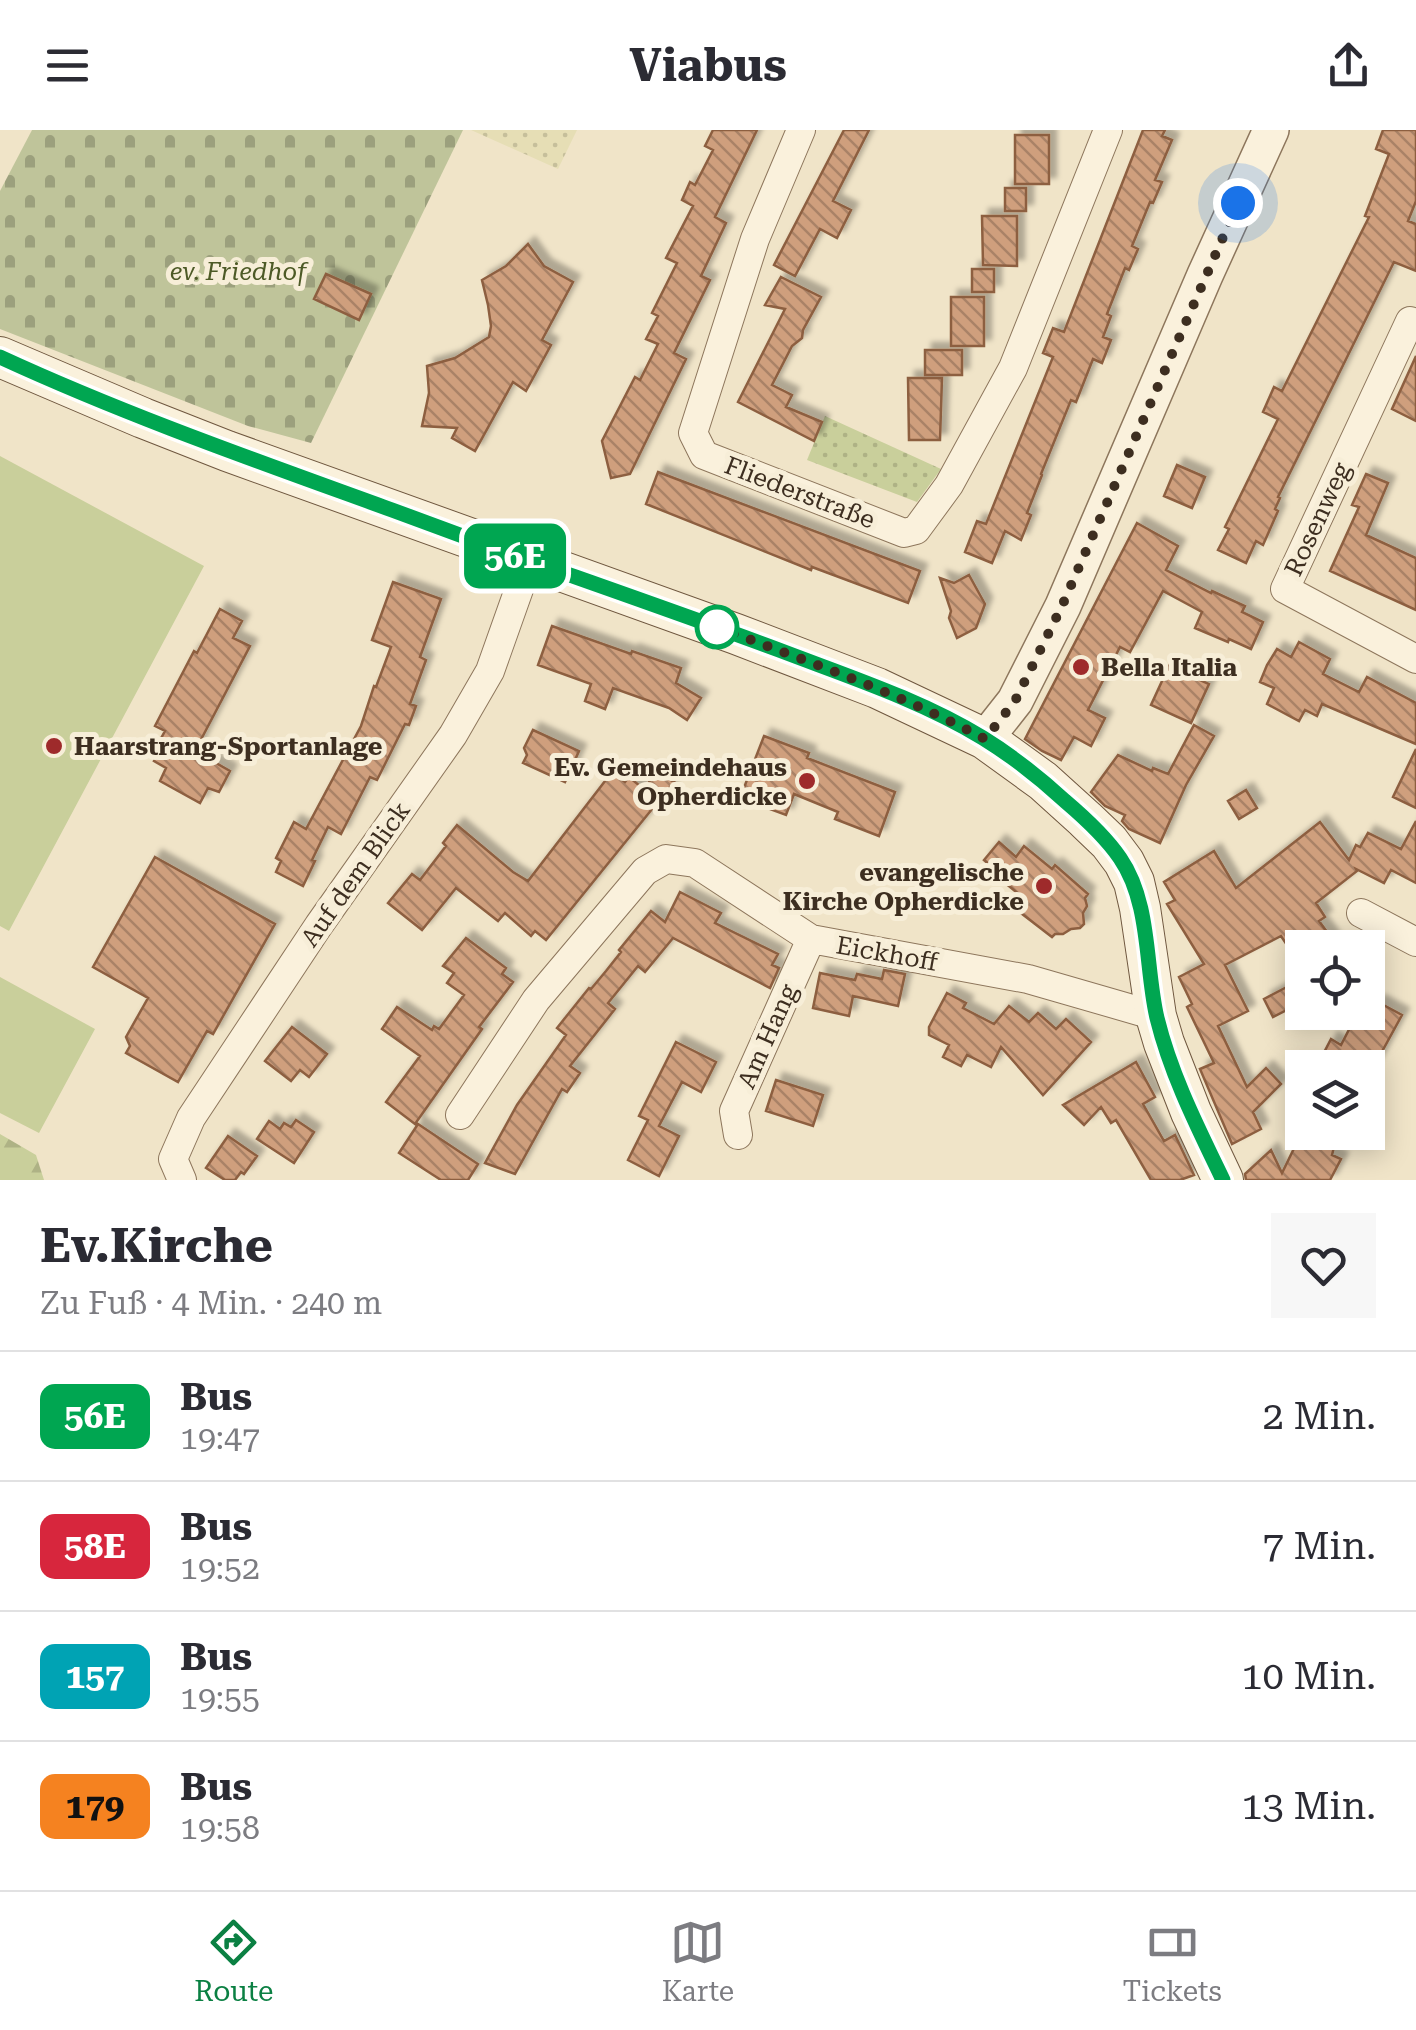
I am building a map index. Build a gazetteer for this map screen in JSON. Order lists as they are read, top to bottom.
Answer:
{
  "streets": {
    "street": [
      "Fliederstraße",
      "Rosenweg",
      "Auf dem Blick",
      "Eickhoff",
      "Am Hang"
    ]
  },
  "crossings": [
    ["Eickhoff", "Am Hang"]
  ],
  "parks": ["ev. Friedhof"],
  "places": [
    "Bella Italia",
    "Haarstrang-Sportanlage",
    "Ev. Gemeindehaus Opherdicke",
    "evangelische Kirche Opherdicke"
  ],
  "lines": ["bus line 56E"],
  "page": {
    "header": "Viabus",
    "on_map": "56E",
    "heading": ["Ev.Kirche", "Zu Fuß · 4 Min. · 240 m"],
    "list": [
      {
        "mark": "56E",
        "name": "Bus",
        "note": "19:47",
        "value": "2 Min."
      },
      {
        "mark": "58E",
        "name": "Bus",
        "note": "19:52",
        "value": "7 Min."
      },
      {
        "mark": "157",
        "name": "Bus",
        "note": "19:55",
        "value": "10 Min."
      },
      {
        "mark": "179",
        "name": "Bus",
        "note": "19:58",
        "value": "13 Min."
      }
    ],
    "tabs": ["Route", "Karte", "Tickets"]
  }
}
